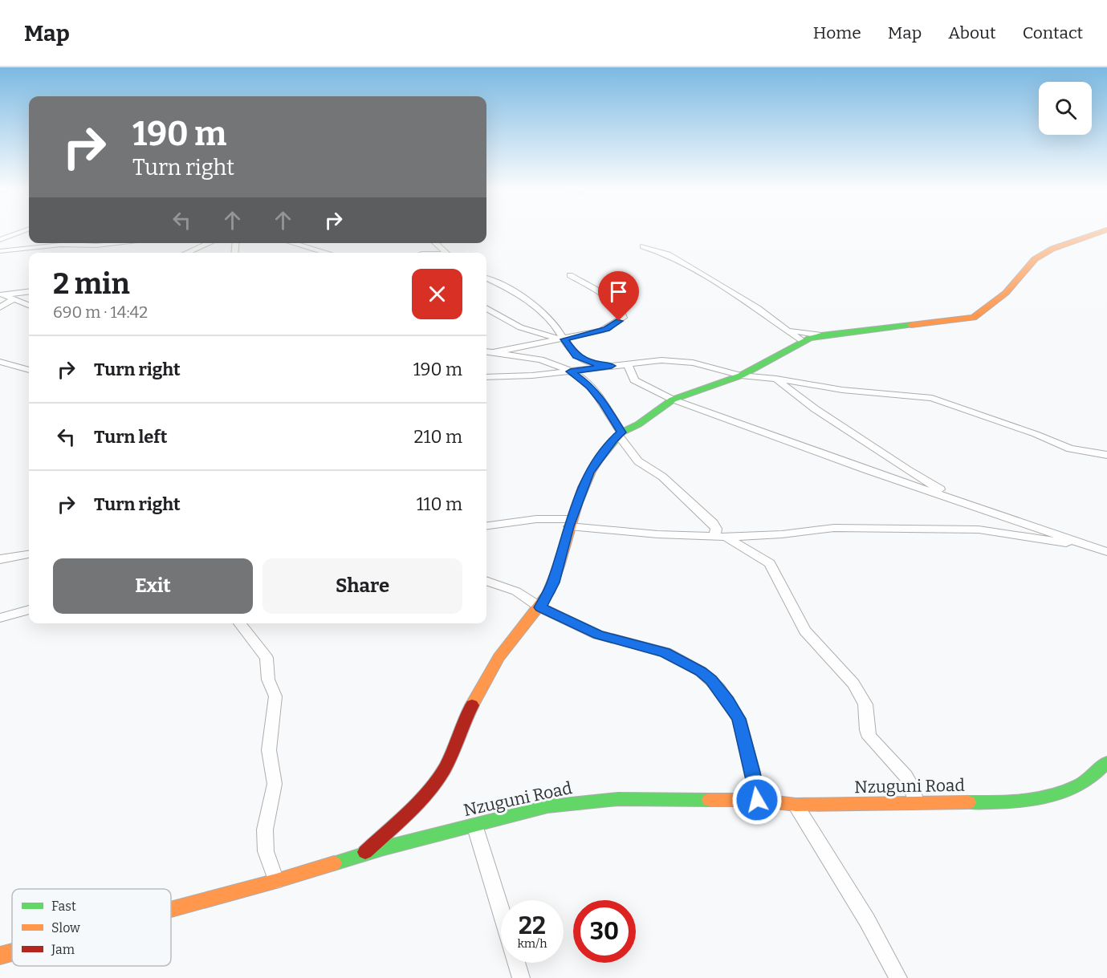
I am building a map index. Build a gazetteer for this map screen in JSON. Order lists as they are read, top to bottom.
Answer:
{
  "streets": {
    "street": ["Nzuguni Road"]
  },
  "legend": ["Fast", "Slow", "Jam"],
  "page": {
    "header": "Map",
    "nav": [
      "Home",
      "Map",
      "About",
      "Contact"
    ],
    "turn": ["190 m", "Turn right"],
    "heading": ["2 min", "690 m · 14:42"],
    "list": [
      {
        "name": "Turn right",
        "value": "190 m"
      },
      {
        "name": "Turn left",
        "value": "210 m"
      },
      {
        "name": "Turn right",
        "value": "110 m"
      }
    ],
    "buttons": ["Exit", "Share"],
    "speed": "22 km/h",
    "limit": "30"
  }
}
